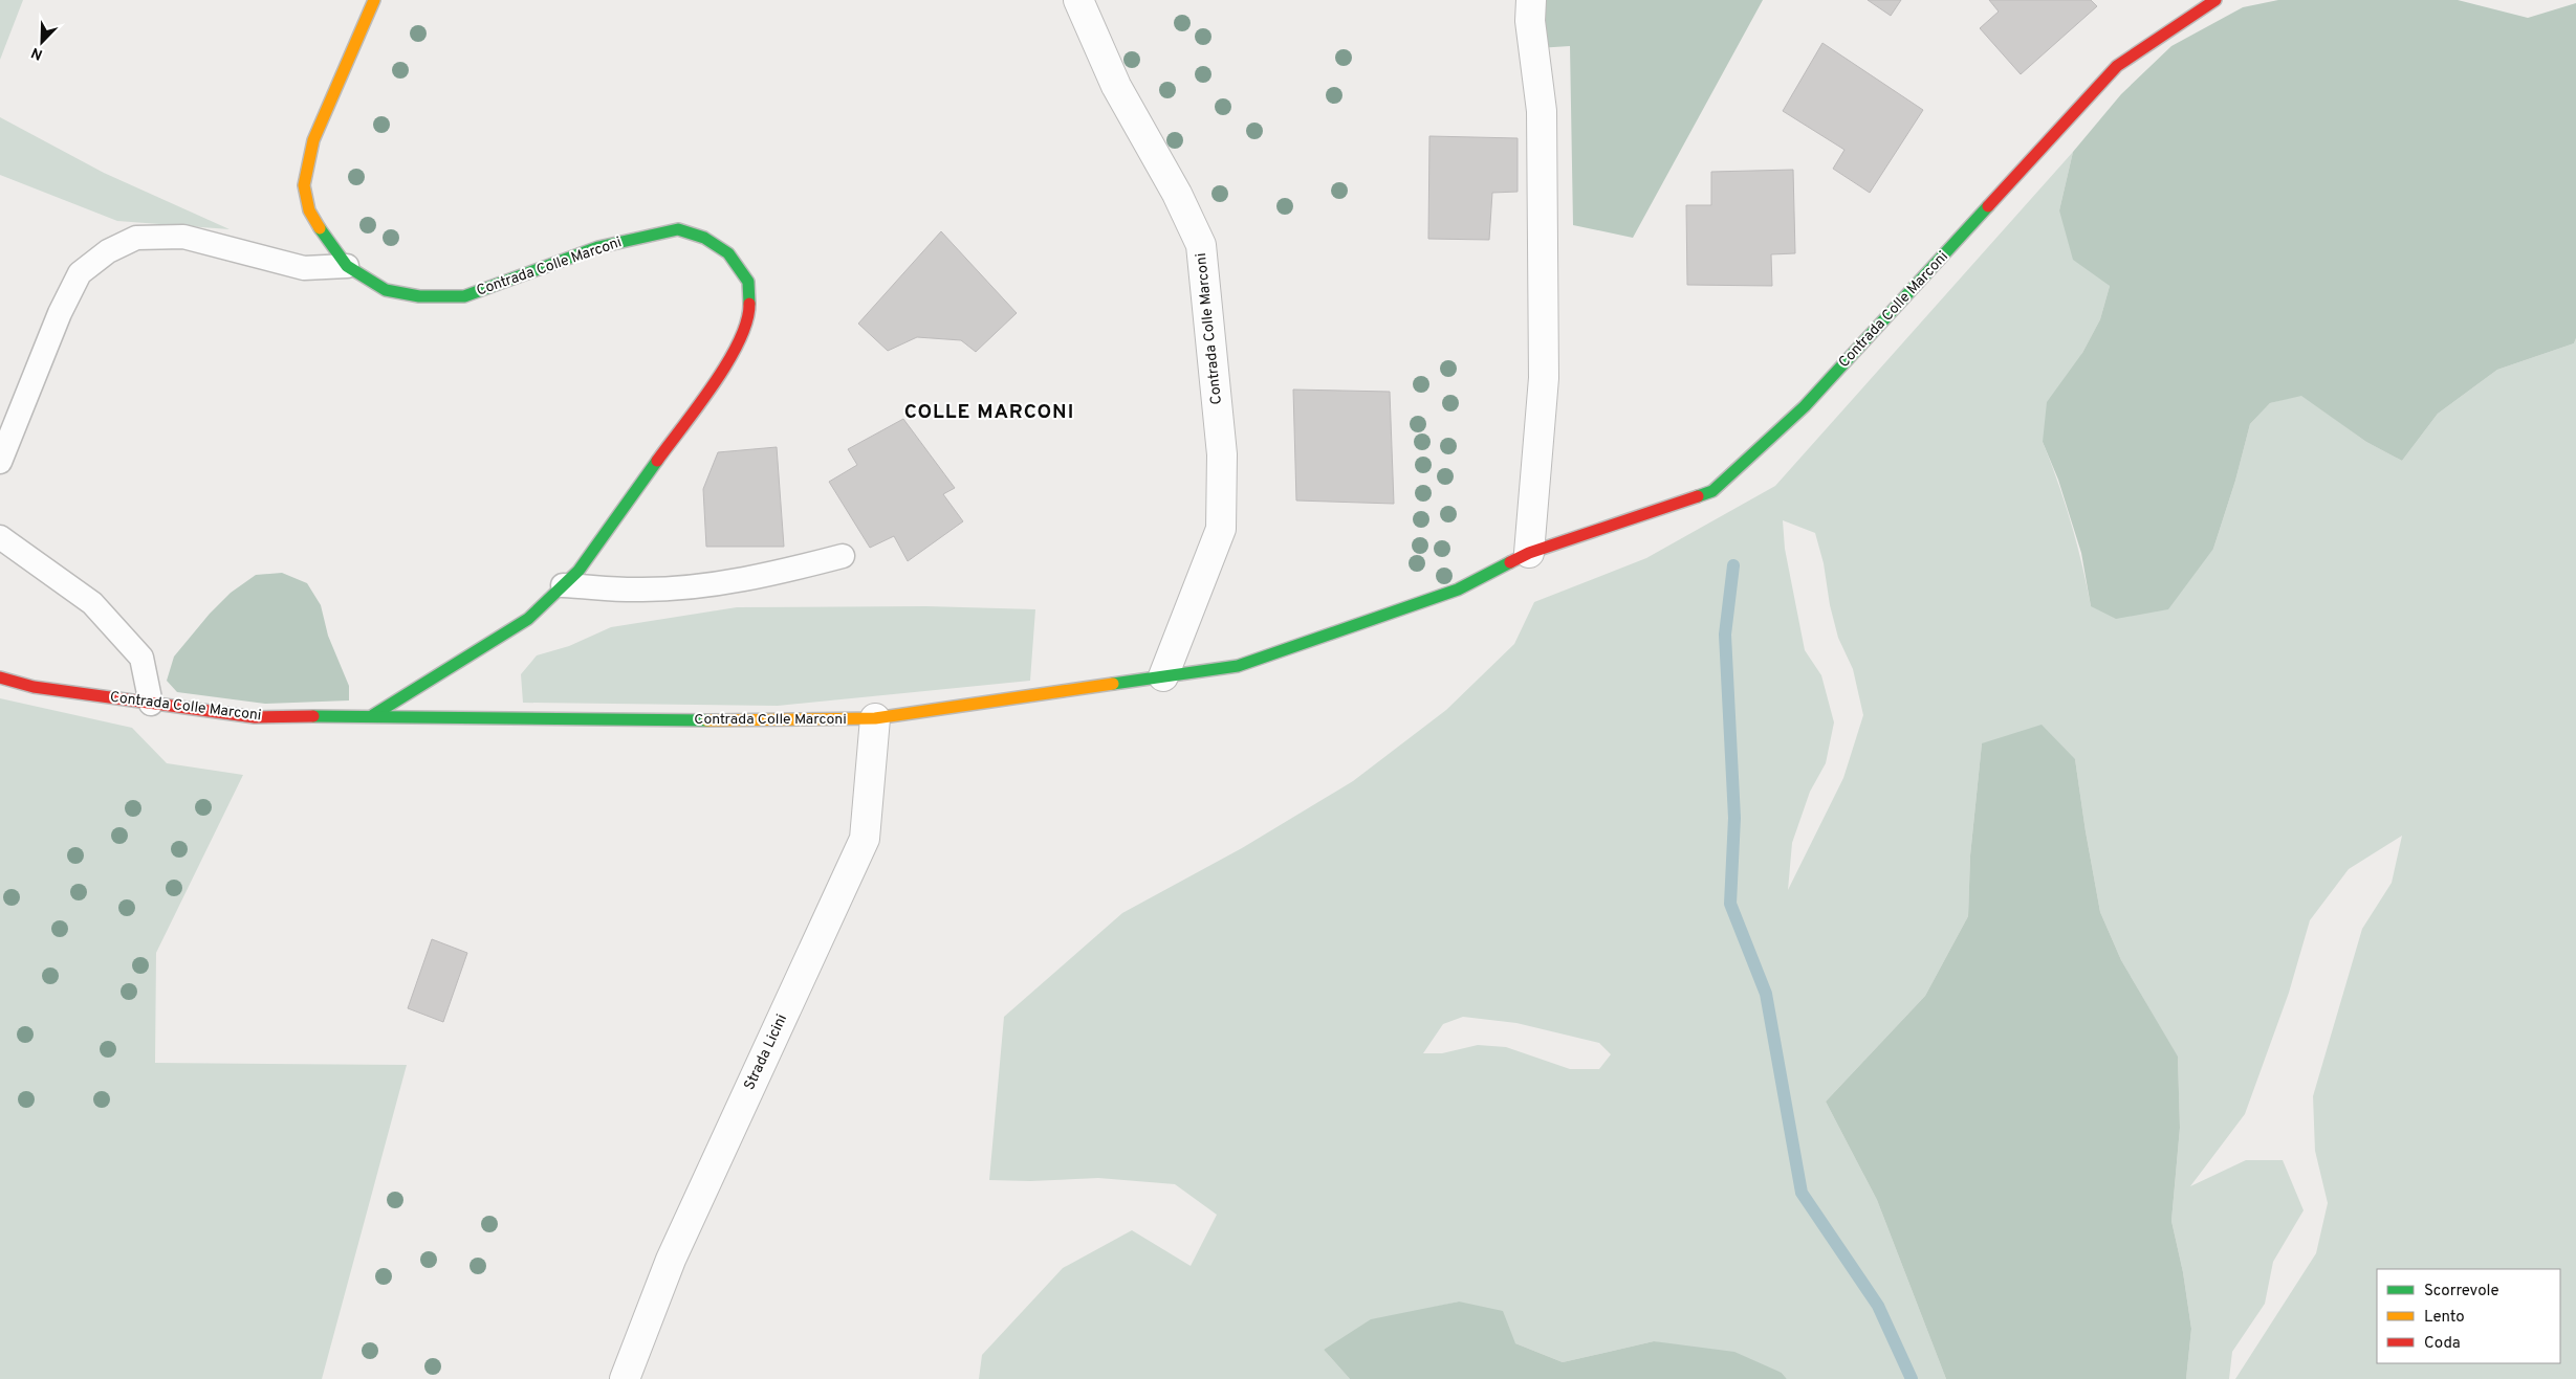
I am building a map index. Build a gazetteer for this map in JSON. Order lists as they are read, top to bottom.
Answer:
{
  "streets": {
    "street": ["Contrada Colle Marconi", "Strada Licini"]
  },
  "crossings": [
    ["Contrada Colle Marconi", "Strada Licini"]
  ],
  "districts": ["COLLE MARCONI"],
  "legend": ["Scorrevole", "Lento", "Coda"],
  "north": "bottom left"
}
